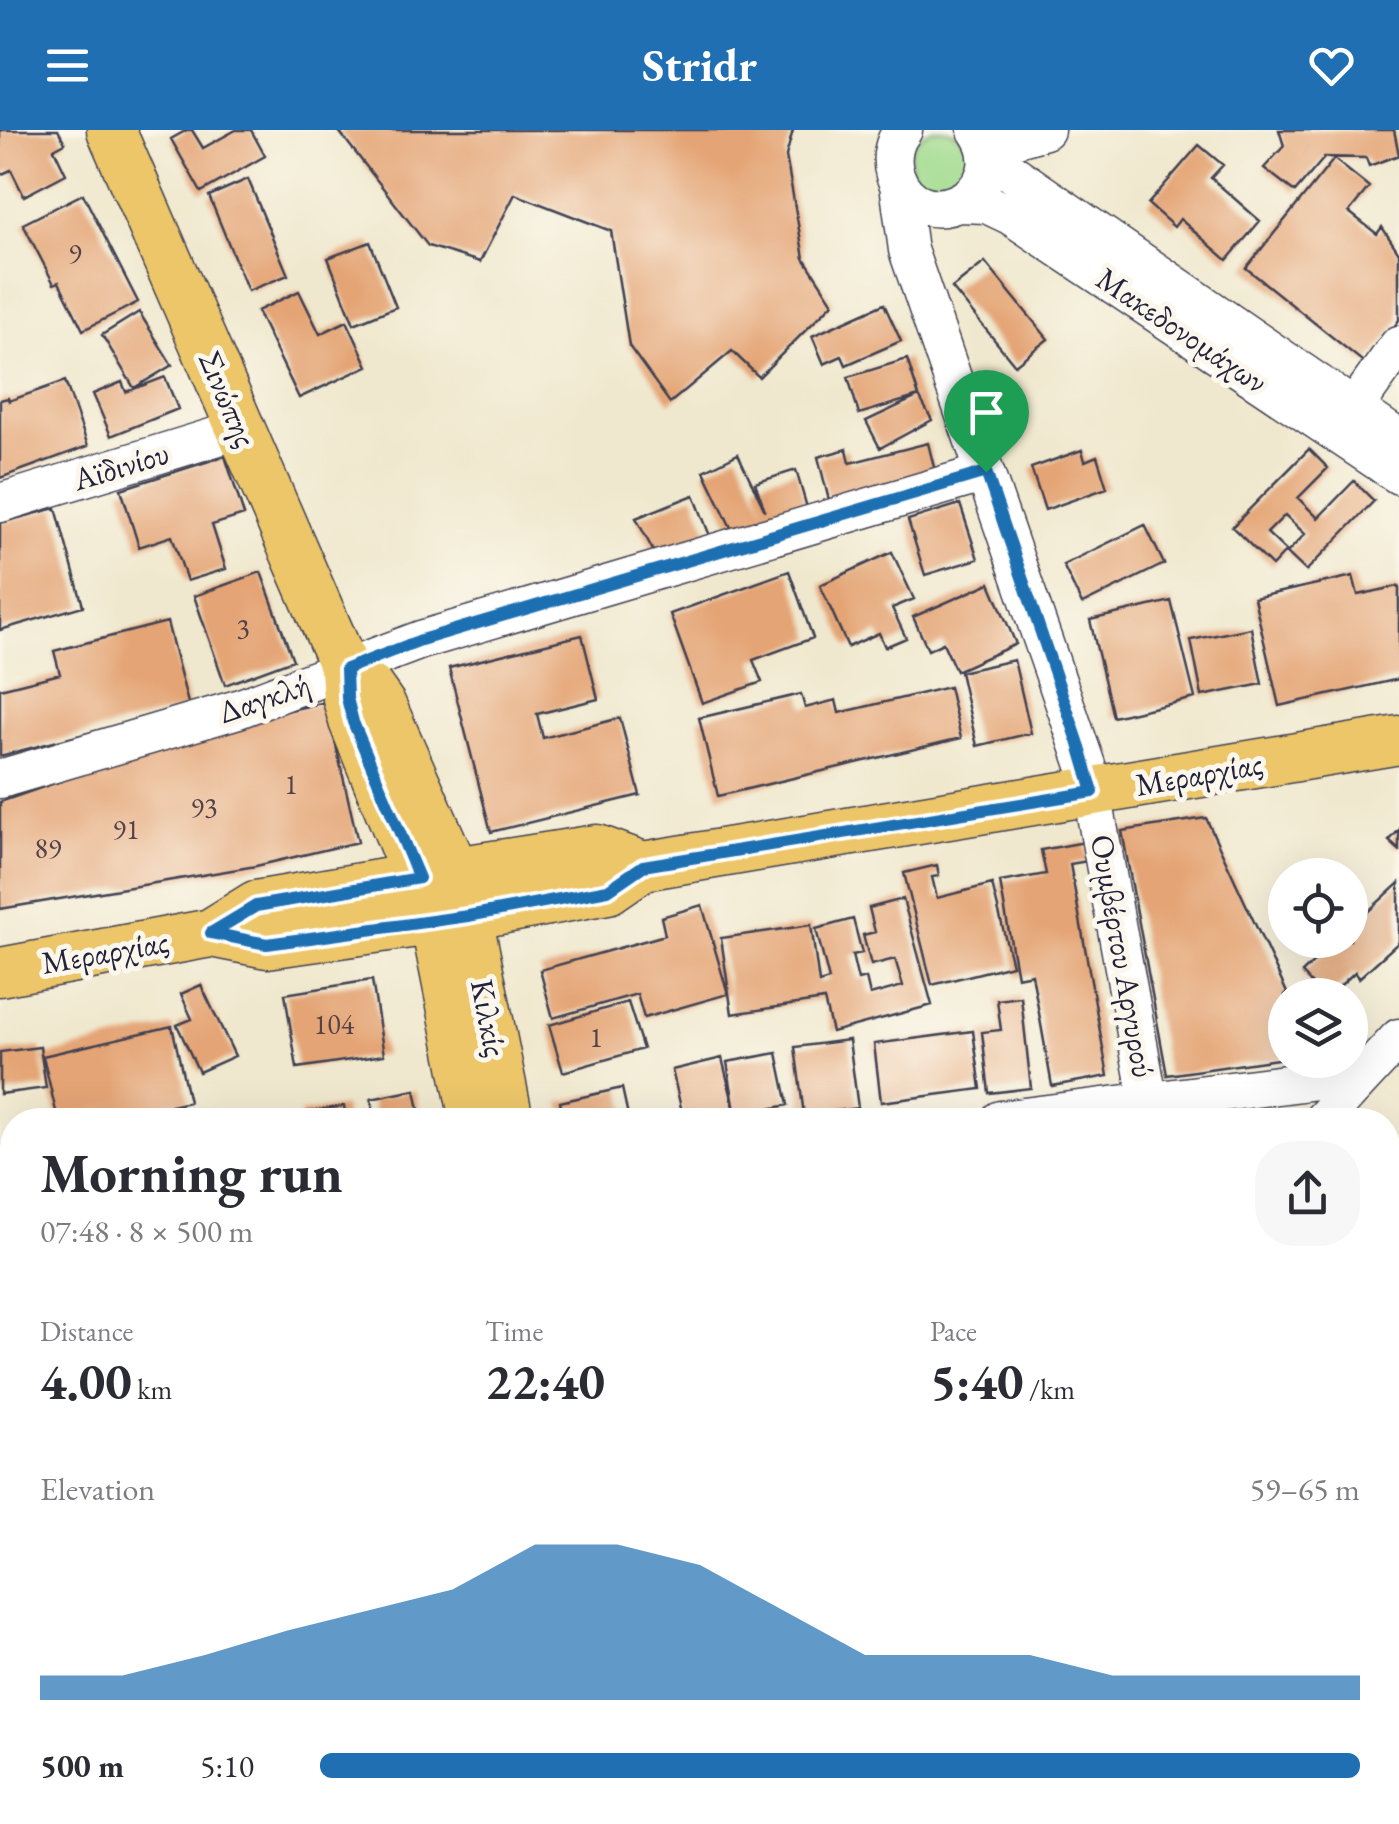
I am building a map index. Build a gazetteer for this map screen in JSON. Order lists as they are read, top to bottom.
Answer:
{
  "streets": {
    "main road": ["Σινώπης", "Μεραρχίας", "Κιλκίς"],
    "street": [
      "Μακεδονομάχων",
      "Αϊδινίου",
      "Δαγκλή",
      "Ουμβέρτου Αργυρού"
    ]
  },
  "crossings": [
    ["Μακεδονομάχων", "Ουμβέρτου Αργυρού"],
    ["Σινώπης", "Αϊδινίου"],
    ["Σινώπης", "Δαγκλή"],
    ["Σινώπης", "Μεραρχίας"],
    ["Σινώπης", "Κιλκίς"],
    ["Δαγκλή", "Ουμβέρτου Αργυρού"],
    ["Μεραρχίας", "Ουμβέρτου Αργυρού"],
    ["Μεραρχίας", "Κιλκίς"]
  ],
  "house_numbers": [
    "9",
    "3",
    "1",
    "93",
    "91",
    "89",
    "104",
    "1"
  ],
  "page": {
    "header": "Stridr",
    "heading": ["Morning run", "07:48 · 8 × 500 m"],
    "stats": [
      ["Distance", "4.00 km"],
      ["Time", "22:40"],
      ["Pace", "5:40 /km"]
    ],
    "chart": ["Elevation", "59–65 m"],
    "list": [
      {
        "name": "500 m",
        "note": "5:10"
      }
    ]
  }
}
